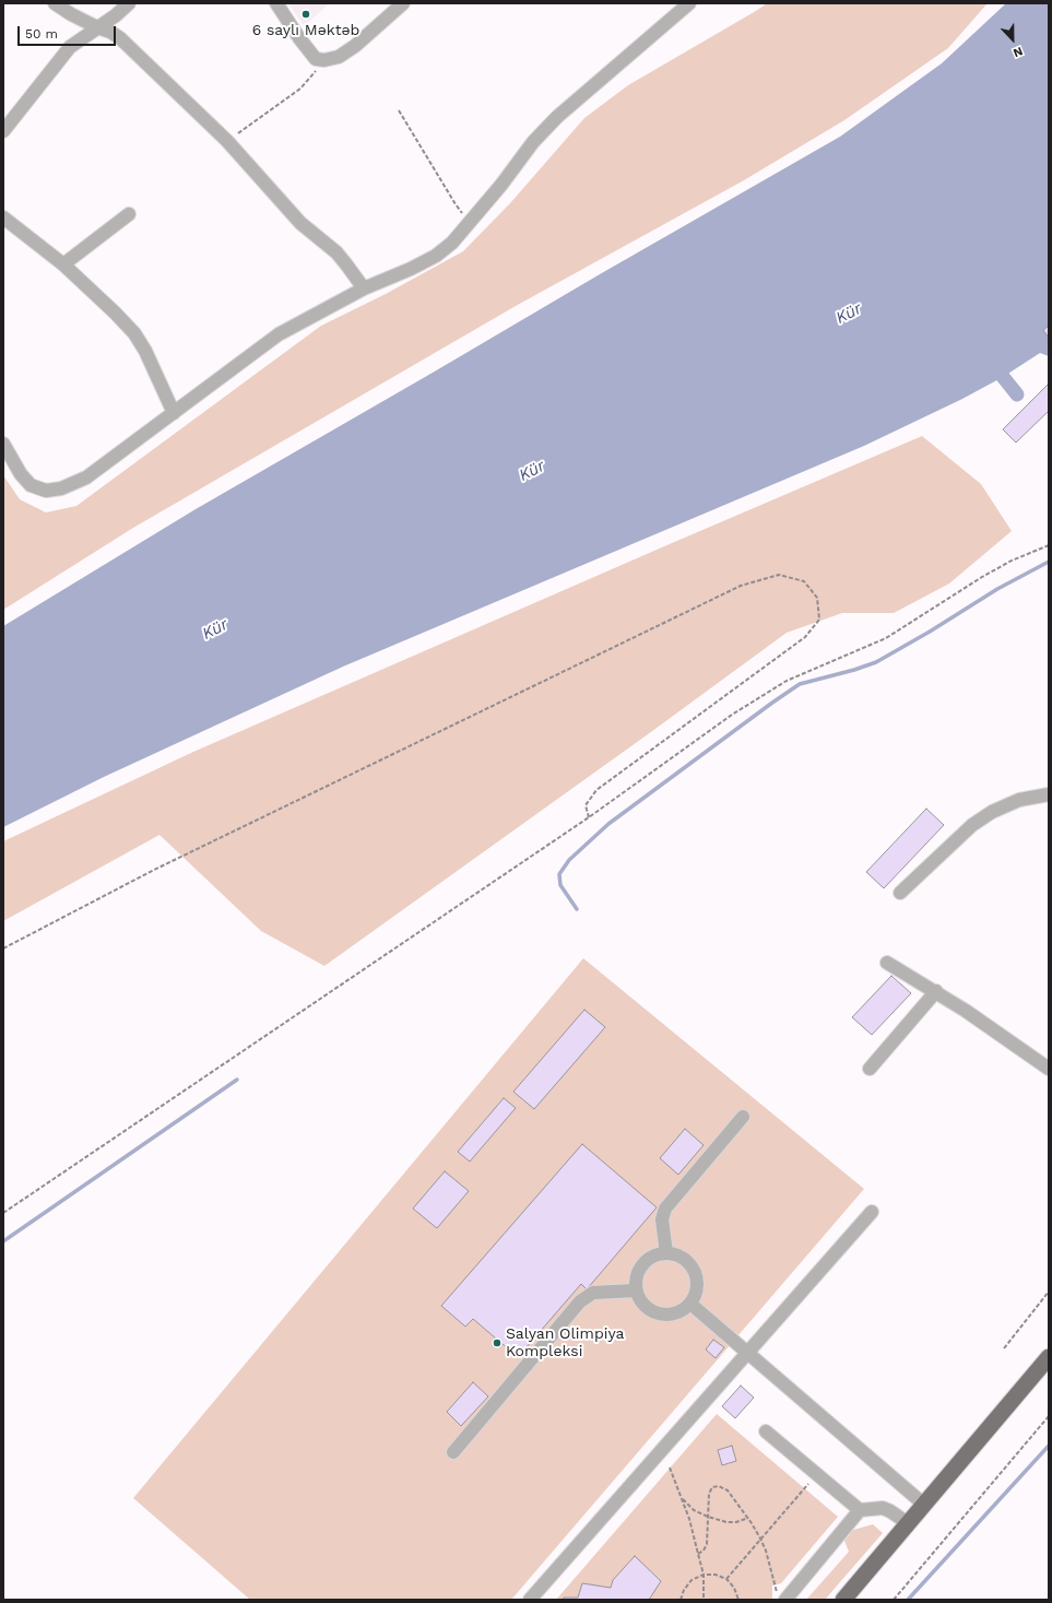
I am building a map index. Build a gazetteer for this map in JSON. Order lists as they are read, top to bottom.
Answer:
{
  "water": ["Kür"],
  "places": ["6 saylı Məktəb", "Salyan Olimpiya Kompleksi"],
  "scale_bar": "50 m",
  "north": "bottom"
}
